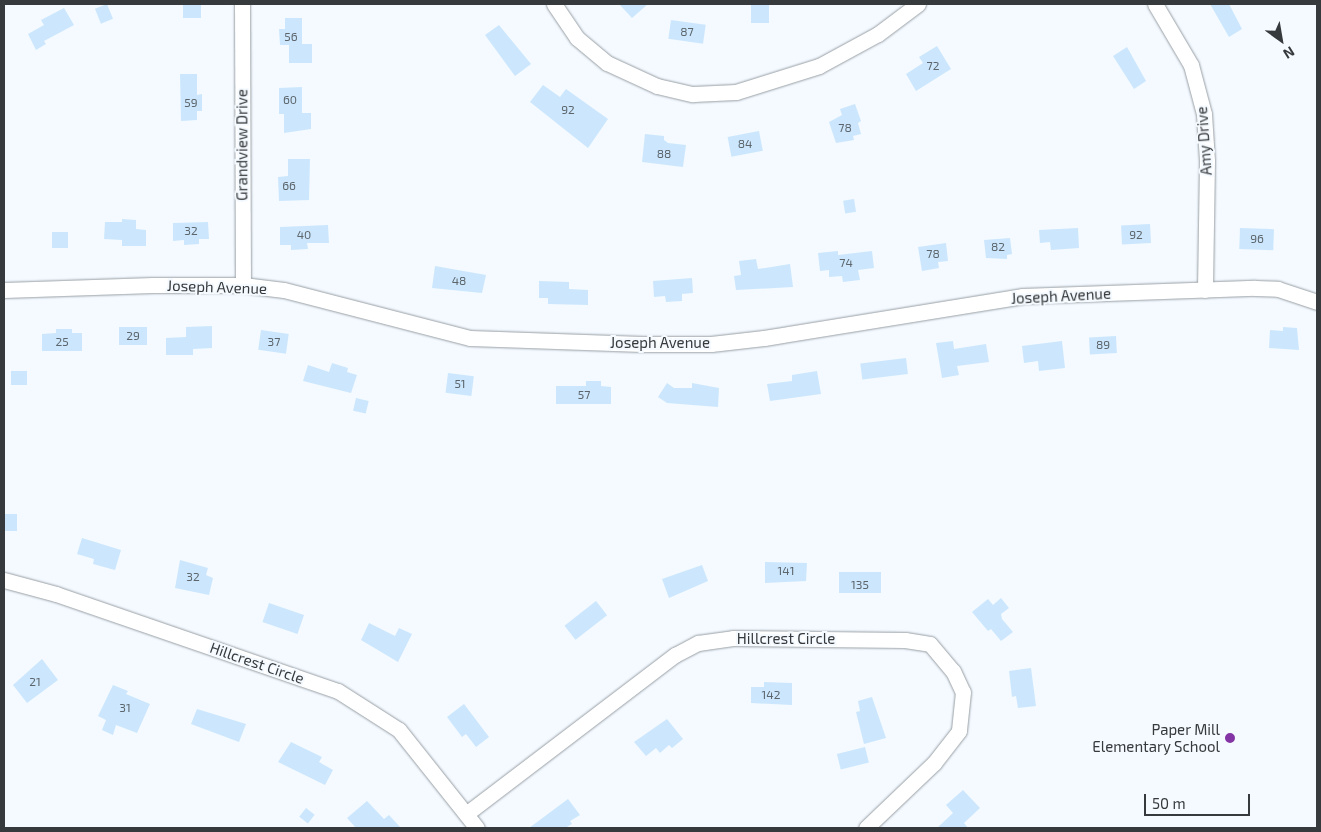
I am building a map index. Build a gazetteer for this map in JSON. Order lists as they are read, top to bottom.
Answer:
{
  "streets": {
    "street": [
      "Amy Drive",
      "Grandview Drive",
      "Joseph Avenue",
      "Hillcrest Circle"
    ]
  },
  "crossings": [
    ["Amy Drive", "Joseph Avenue"],
    ["Grandview Drive", "Joseph Avenue"]
  ],
  "places": ["Paper Mill Elementary School"],
  "house_numbers": [
    "87",
    "56",
    "72",
    "60",
    "59",
    "92",
    "78",
    "84",
    "88",
    "66",
    "32",
    "40",
    "92",
    "96",
    "82",
    "78",
    "74",
    "48",
    "29",
    "25",
    "37",
    "89",
    "51",
    "57",
    "141",
    "32",
    "135",
    "21",
    "142",
    "31"
  ],
  "scale_bar": "50 m",
  "north": "bottom right"
}
